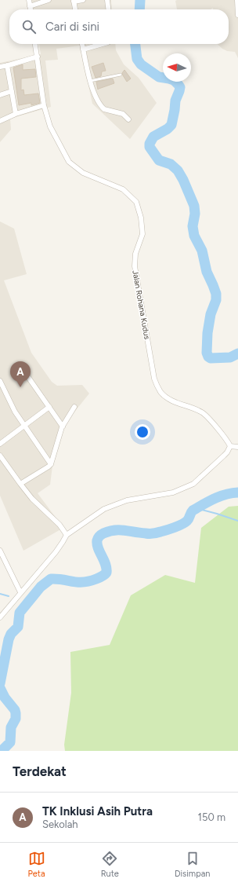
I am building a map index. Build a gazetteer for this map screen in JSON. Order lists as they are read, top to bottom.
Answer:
{
  "streets": {
    "street": ["Jalan Rohana Kudus"]
  },
  "north": "left",
  "page": {
    "search": "Cari di sini",
    "pins": "A",
    "heading": "Terdekat",
    "list": [
      {
        "mark": "A",
        "name": "TK Inklusi Asih Putra",
        "note": "Sekolah",
        "value": "150 m"
      }
    ],
    "nav": ["Peta", "Rute", "Disimpan"]
  }
}
